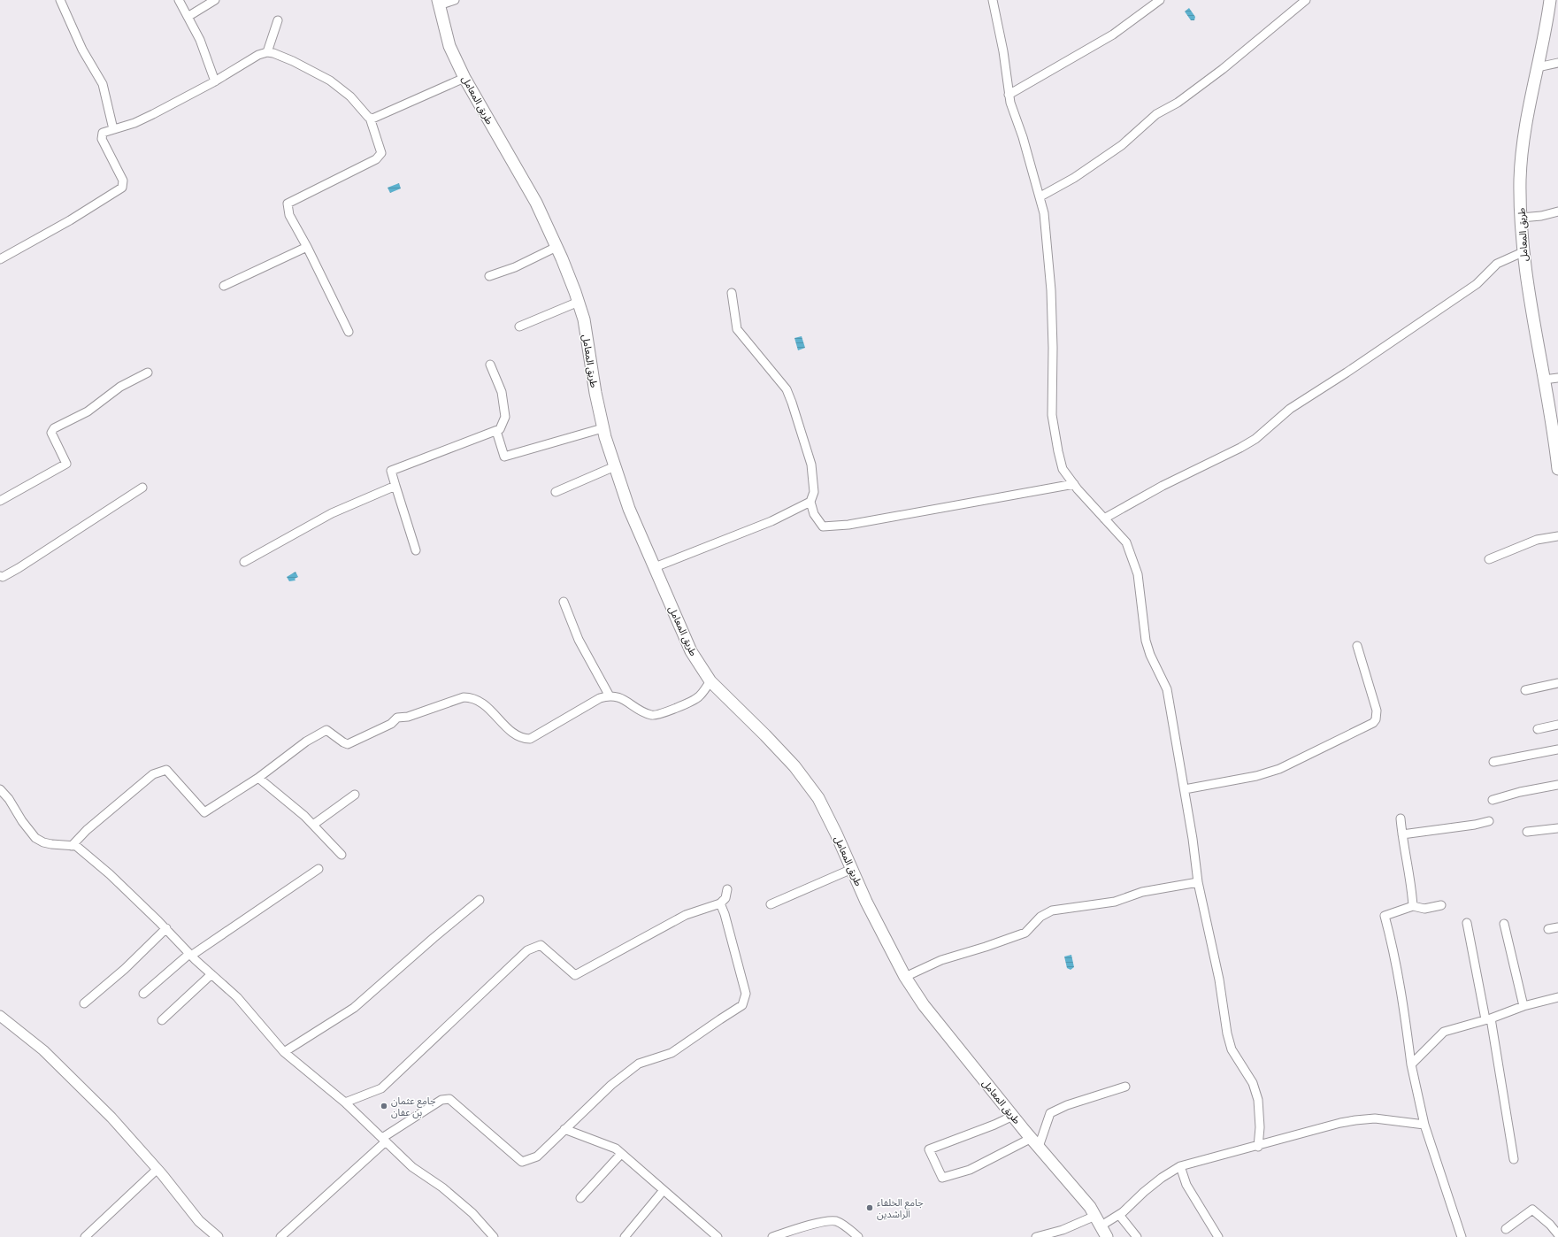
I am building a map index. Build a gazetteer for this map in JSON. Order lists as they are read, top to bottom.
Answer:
{
  "streets": {
    "main road": ["طريق المعامل"]
  },
  "places": ["جامع عثمان بن عفان", "جامع الخلفاء الراشدين"]
}
